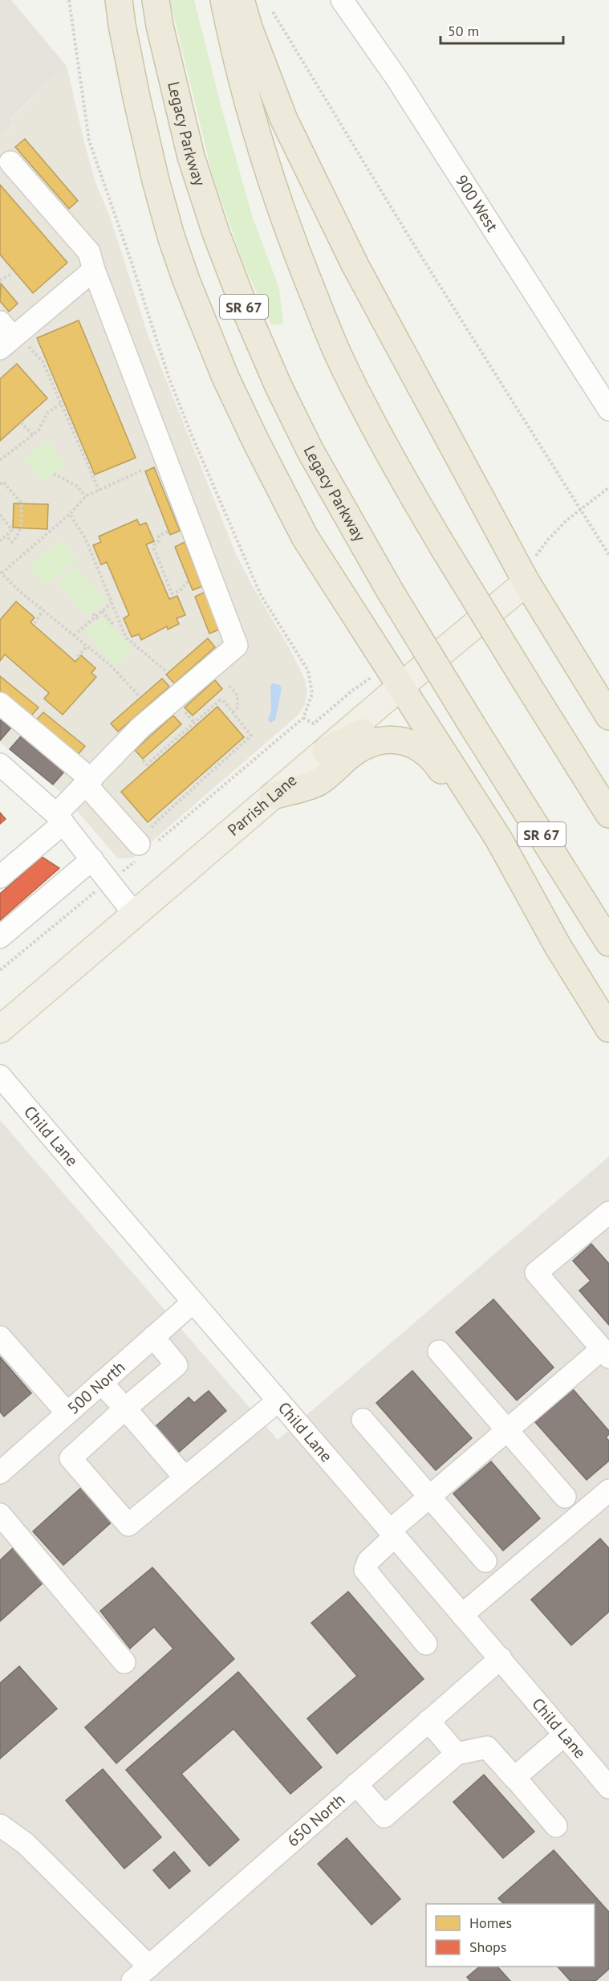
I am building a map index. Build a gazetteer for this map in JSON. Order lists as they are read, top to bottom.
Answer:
{
  "streets": {
    "highway": ["Legacy Parkway", "SR 67"],
    "main road": ["Parrish Lane"],
    "street": [
      "900 West",
      "Child Lane",
      "500 North",
      "650 North"
    ]
  },
  "crossings": [
    ["Child Lane", "500 North"],
    ["Child Lane", "650 North"]
  ],
  "legend": ["Homes", "Shops"],
  "scale_bar": "50 m"
}
